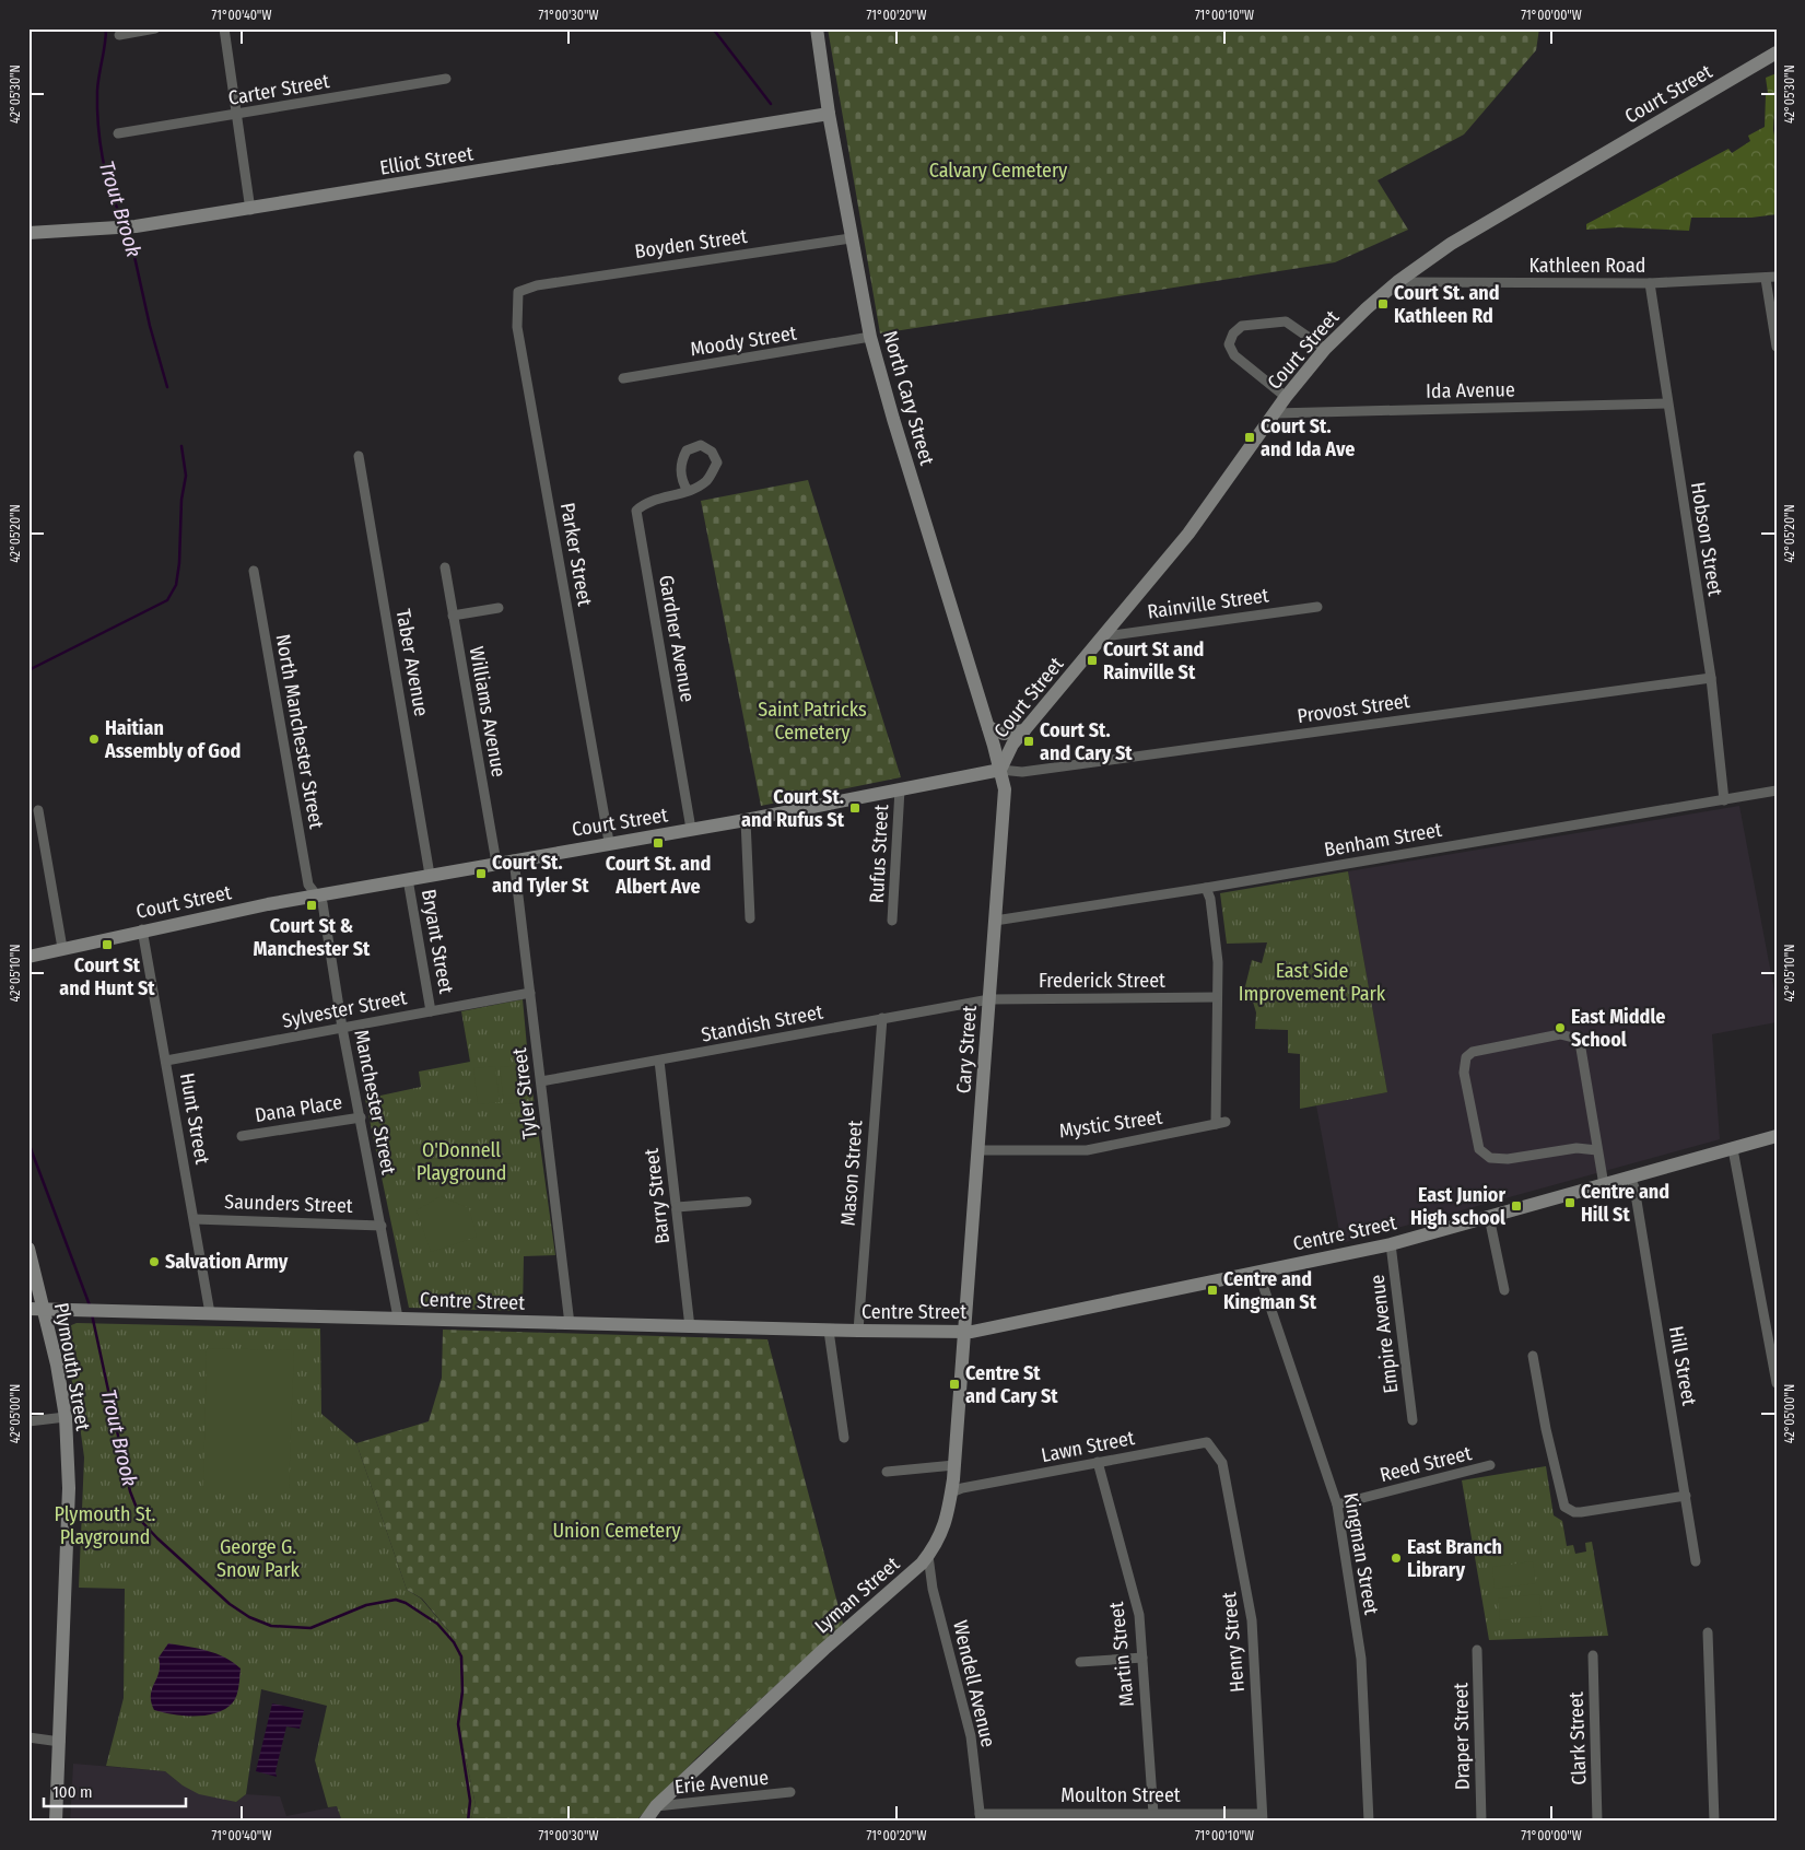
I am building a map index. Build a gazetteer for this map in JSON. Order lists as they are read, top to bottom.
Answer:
{
  "streets": {
    "main road": [
      "Court Street",
      "Elliot Street",
      "North Cary Street",
      "Cary Street",
      "Centre Street",
      "Plymouth Street",
      "Lyman Street"
    ],
    "street": [
      "Carter Street",
      "Boyden Street",
      "Kathleen Road",
      "Moody Street",
      "Ida Avenue",
      "Hobson Street",
      "Parker Street",
      "Rainville Street",
      "Gardner Avenue",
      "Taber Avenue",
      "Provost Street",
      "Williams Avenue",
      "North Manchester Street",
      "Benham Street",
      "Rufus Street",
      "Bryant Street",
      "Frederick Street",
      "Sylvester Street",
      "Standish Street",
      "Tyler Street",
      "Manchester Street",
      "Dana Place",
      "Hunt Street",
      "Mystic Street",
      "Mason Street",
      "Barry Street",
      "Saunders Street",
      "Empire Avenue",
      "Hill Street",
      "Lawn Street",
      "Reed Street",
      "Kingman Street",
      "Henry Street",
      "Martin Street",
      "Wendell Avenue",
      "Draper Street",
      "Clark Street",
      "Erie Avenue",
      "Moulton Street"
    ]
  },
  "crossings": [
    ["Court Street", "Kathleen Road"],
    ["Court Street", "Ida Avenue"],
    ["Court Street", "North Cary Street"],
    ["Court Street", "Parker Street"],
    ["Court Street", "Rainville Street"],
    ["Court Street", "Gardner Avenue"],
    ["Court Street", "Taber Avenue"],
    ["Court Street", "Provost Street"],
    ["Court Street", "Williams Avenue"],
    ["Court Street", "North Manchester Street"],
    ["Court Street", "Rufus Street"],
    ["Court Street", "Bryant Street"],
    ["Court Street", "Cary Street"],
    ["Court Street", "Tyler Street"],
    ["Court Street", "Manchester Street"],
    ["Court Street", "Hunt Street"],
    ["Elliot Street", "North Cary Street"],
    ["Boyden Street", "North Cary Street"],
    ["Boyden Street", "Parker Street"],
    ["Kathleen Road", "Hobson Street"],
    ["Moody Street", "North Cary Street"],
    ["Ida Avenue", "Hobson Street"],
    ["North Cary Street", "Provost Street"],
    ["North Cary Street", "Cary Street"],
    ["Hobson Street", "Provost Street"],
    ["Hobson Street", "Benham Street"],
    ["Provost Street", "Cary Street"],
    ["North Manchester Street", "Manchester Street"],
    ["Benham Street", "Cary Street"],
    ["Bryant Street", "Sylvester Street"],
    ["Frederick Street", "Standish Street"],
    ["Frederick Street", "Cary Street"],
    ["Frederick Street", "Mystic Street"],
    ["Sylvester Street", "Tyler Street"],
    ["Sylvester Street", "Manchester Street"],
    ["Sylvester Street", "Hunt Street"],
    ["Standish Street", "Cary Street"],
    ["Standish Street", "Tyler Street"],
    ["Standish Street", "Mason Street"],
    ["Standish Street", "Barry Street"],
    ["Cary Street", "Mystic Street"],
    ["Cary Street", "Centre Street"],
    ["Cary Street", "Lyman Street"],
    ["Tyler Street", "Centre Street"],
    ["Manchester Street", "Dana Place"],
    ["Manchester Street", "Saunders Street"],
    ["Manchester Street", "Centre Street"],
    ["Hunt Street", "Saunders Street"],
    ["Hunt Street", "Centre Street"],
    ["Mason Street", "Centre Street"],
    ["Barry Street", "Centre Street"],
    ["Centre Street", "Empire Avenue"],
    ["Centre Street", "Hill Street"],
    ["Centre Street", "Plymouth Street"],
    ["Centre Street", "Kingman Street"],
    ["Centre Street", "Lyman Street"],
    ["Lawn Street", "Lyman Street"],
    ["Lawn Street", "Henry Street"],
    ["Lawn Street", "Martin Street"],
    ["Reed Street", "Kingman Street"],
    ["Lyman Street", "Wendell Avenue"],
    ["Lyman Street", "Erie Avenue"],
    ["Henry Street", "Moulton Street"],
    ["Martin Street", "Moulton Street"],
    ["Wendell Avenue", "Moulton Street"]
  ],
  "water": ["Trout Brook"],
  "parks": [
    "Calvary Cemetery",
    "Saint Patricks Cemetery",
    "East Side Improvement Park",
    "O'Donnell Playground",
    "Plymouth St. Playground",
    "Union Cemetery",
    "George G. Snow Park"
  ],
  "places": {
    "transit": [
      "Court St. and Kathleen Rd",
      "Court St. and Ida Ave",
      "Court St and Rainville St",
      "Court St. and Cary St",
      "Court St. and Rufus St",
      "Court St. and Albert Ave",
      "Court St. and Tyler St",
      "Court St & Manchester St",
      "Court St and Hunt St",
      "Centre and Hill St",
      "East Junior High school",
      "Centre and Kingman St",
      "Centre St and Cary St"
    ],
    "other": [
      "Haitian Assembly of God",
      "East Middle School",
      "Salvation Army",
      "East Branch Library"
    ]
  },
  "scale_bar": "100 m",
  "coordinates": [
    "71°00'40\"W",
    "71°00'30\"W",
    "71°00'20\"W",
    "71°00'10\"W",
    "71°00'00\"W",
    "42°05'30\"N",
    "42°05'20\"N",
    "42°05'10\"N",
    "42°05'00\"N"
  ]
}
